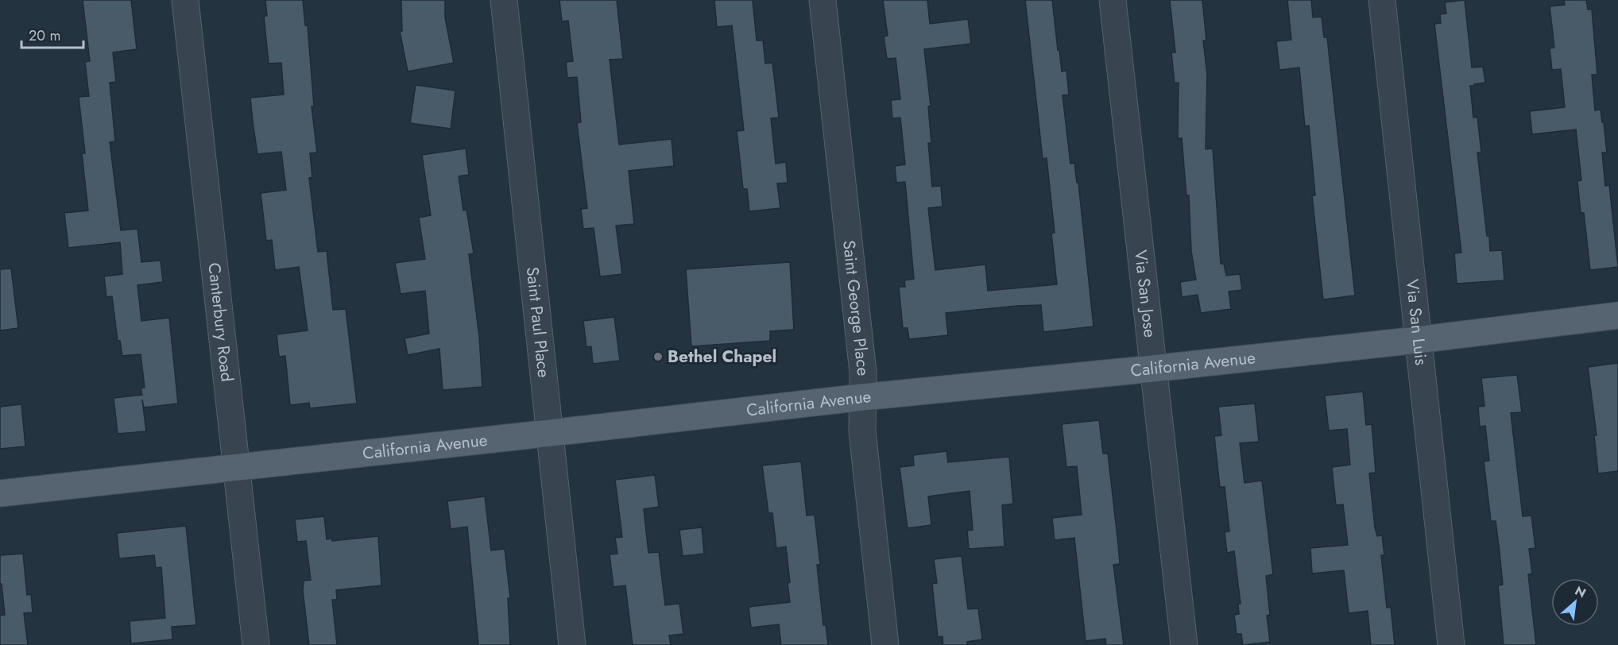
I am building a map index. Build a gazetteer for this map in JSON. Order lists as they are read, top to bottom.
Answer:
{
  "streets": {
    "main road": ["California Avenue"],
    "street": [
      "Via San Jose",
      "Saint George Place",
      "Canterbury Road",
      "Saint Paul Place",
      "Via San Luis"
    ]
  },
  "crossings": [
    ["Via San Jose", "California Avenue"],
    ["Saint George Place", "California Avenue"],
    ["Canterbury Road", "California Avenue"],
    ["Saint Paul Place", "California Avenue"],
    ["Via San Luis", "California Avenue"]
  ],
  "places": ["Bethel Chapel"],
  "scale_bar": "20 m",
  "north": "top right"
}
